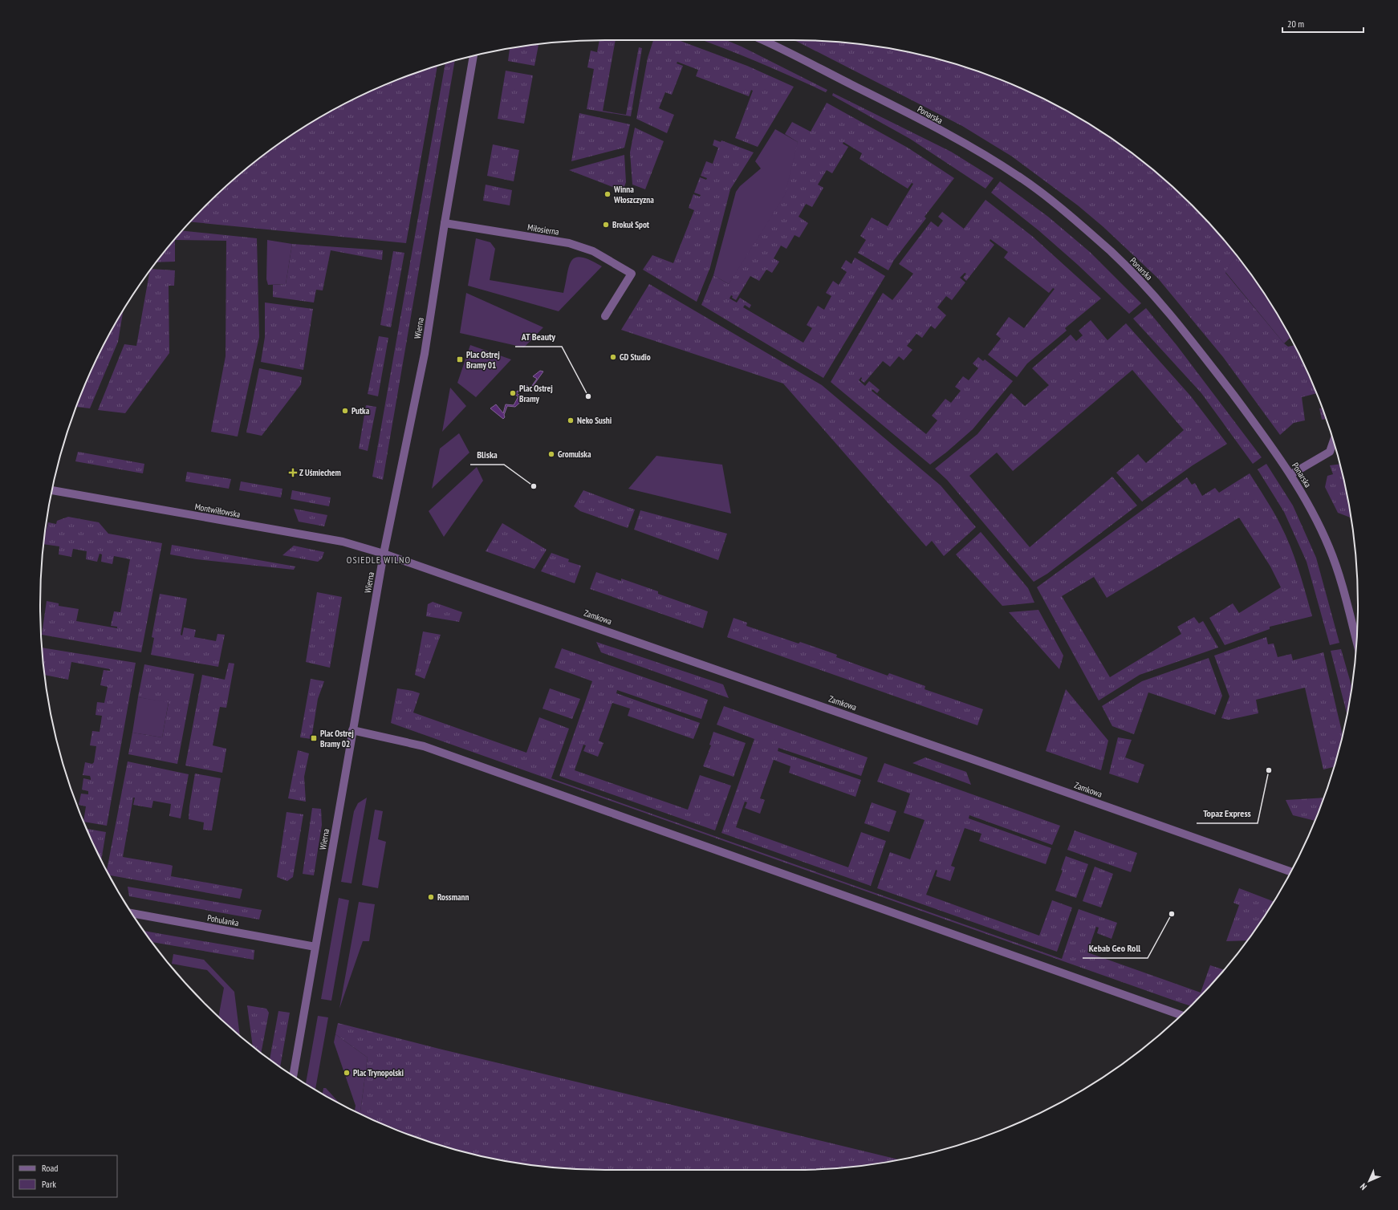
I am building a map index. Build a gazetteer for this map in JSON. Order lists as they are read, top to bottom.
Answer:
{
  "streets": {
    "street": [
      "Ponarska",
      "Miłosierna",
      "Wierna",
      "Montwiłłowska",
      "Zamkowa",
      "Pohulanka"
    ]
  },
  "crossings": [
    ["Miłosierna", "Wierna"],
    ["Wierna", "Montwiłłowska"],
    ["Wierna", "Zamkowa"],
    ["Wierna", "Pohulanka"],
    ["Montwiłłowska", "Zamkowa"]
  ],
  "districts": ["OSIEDLE WILNO"],
  "places": {
    "other": [
      "Winna Włoszczyzna",
      "Brokuł Spot",
      "GD Studio",
      "Plac Ostrej Bramy",
      "AT Beauty",
      "Putka",
      "Neko Sushi",
      "Gromulska",
      "Bliska",
      "Topaz Express",
      "Rossmann",
      "Kebab Geo Roll",
      "Plac Trynopolski"
    ],
    "transit": ["Plac Ostrej Bramy 01", "Plac Ostrej Bramy 02"],
    "health": ["Z Uśmiechem"]
  },
  "legend": ["Road", "Park"],
  "scale_bar": "20 m",
  "north": "bottom left"
}
